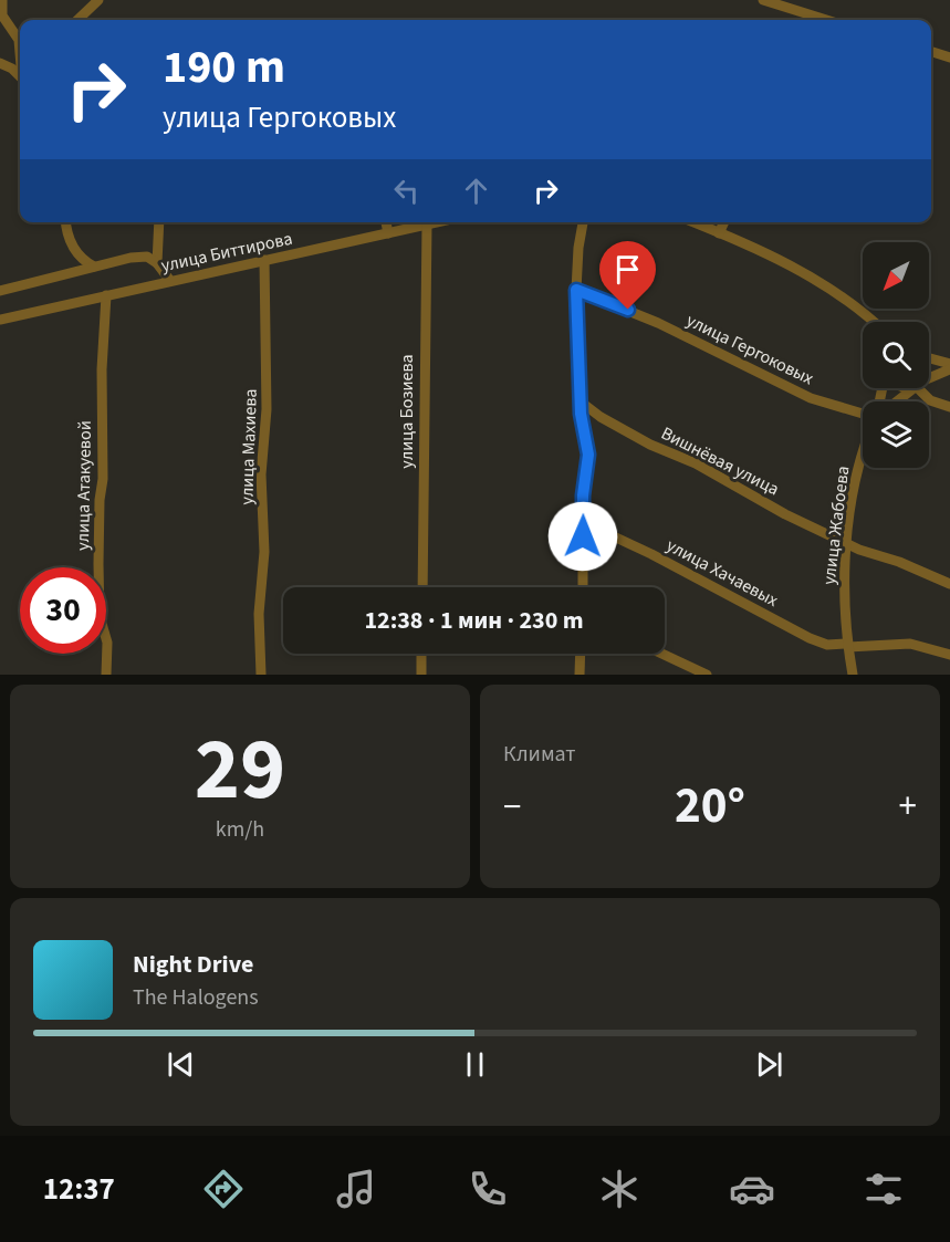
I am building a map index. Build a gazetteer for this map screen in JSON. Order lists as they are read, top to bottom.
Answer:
{
  "streets": {
    "street": [
      "улица Биттирова",
      "улица Гергоковых",
      "улица Бозиева",
      "улица Махиева",
      "Вишнёвая улица",
      "улица Атакуевой",
      "улица Жабоева",
      "улица Хачаевых"
    ]
  },
  "crossings": [
    ["улица Биттирова", "улица Бозиева"],
    ["улица Биттирова", "улица Махиева"],
    ["улица Биттирова", "улица Атакуевой"],
    ["Вишнёвая улица", "улица Жабоева"],
    ["улица Жабоева", "улица Хачаевых"]
  ],
  "north": "bottom left",
  "page": {
    "turn": ["190 m", "улица Гергоковых"],
    "limit": "30",
    "trip": "12:38 · 1 мин · 230 m",
    "tile": [
      ["29", "km/h"],
      "Климат"
    ],
    "heat": ["−", "20°", "+"],
    "song": ["Night Drive", "The Halogens"],
    "tabs": "12:37"
  }
}
